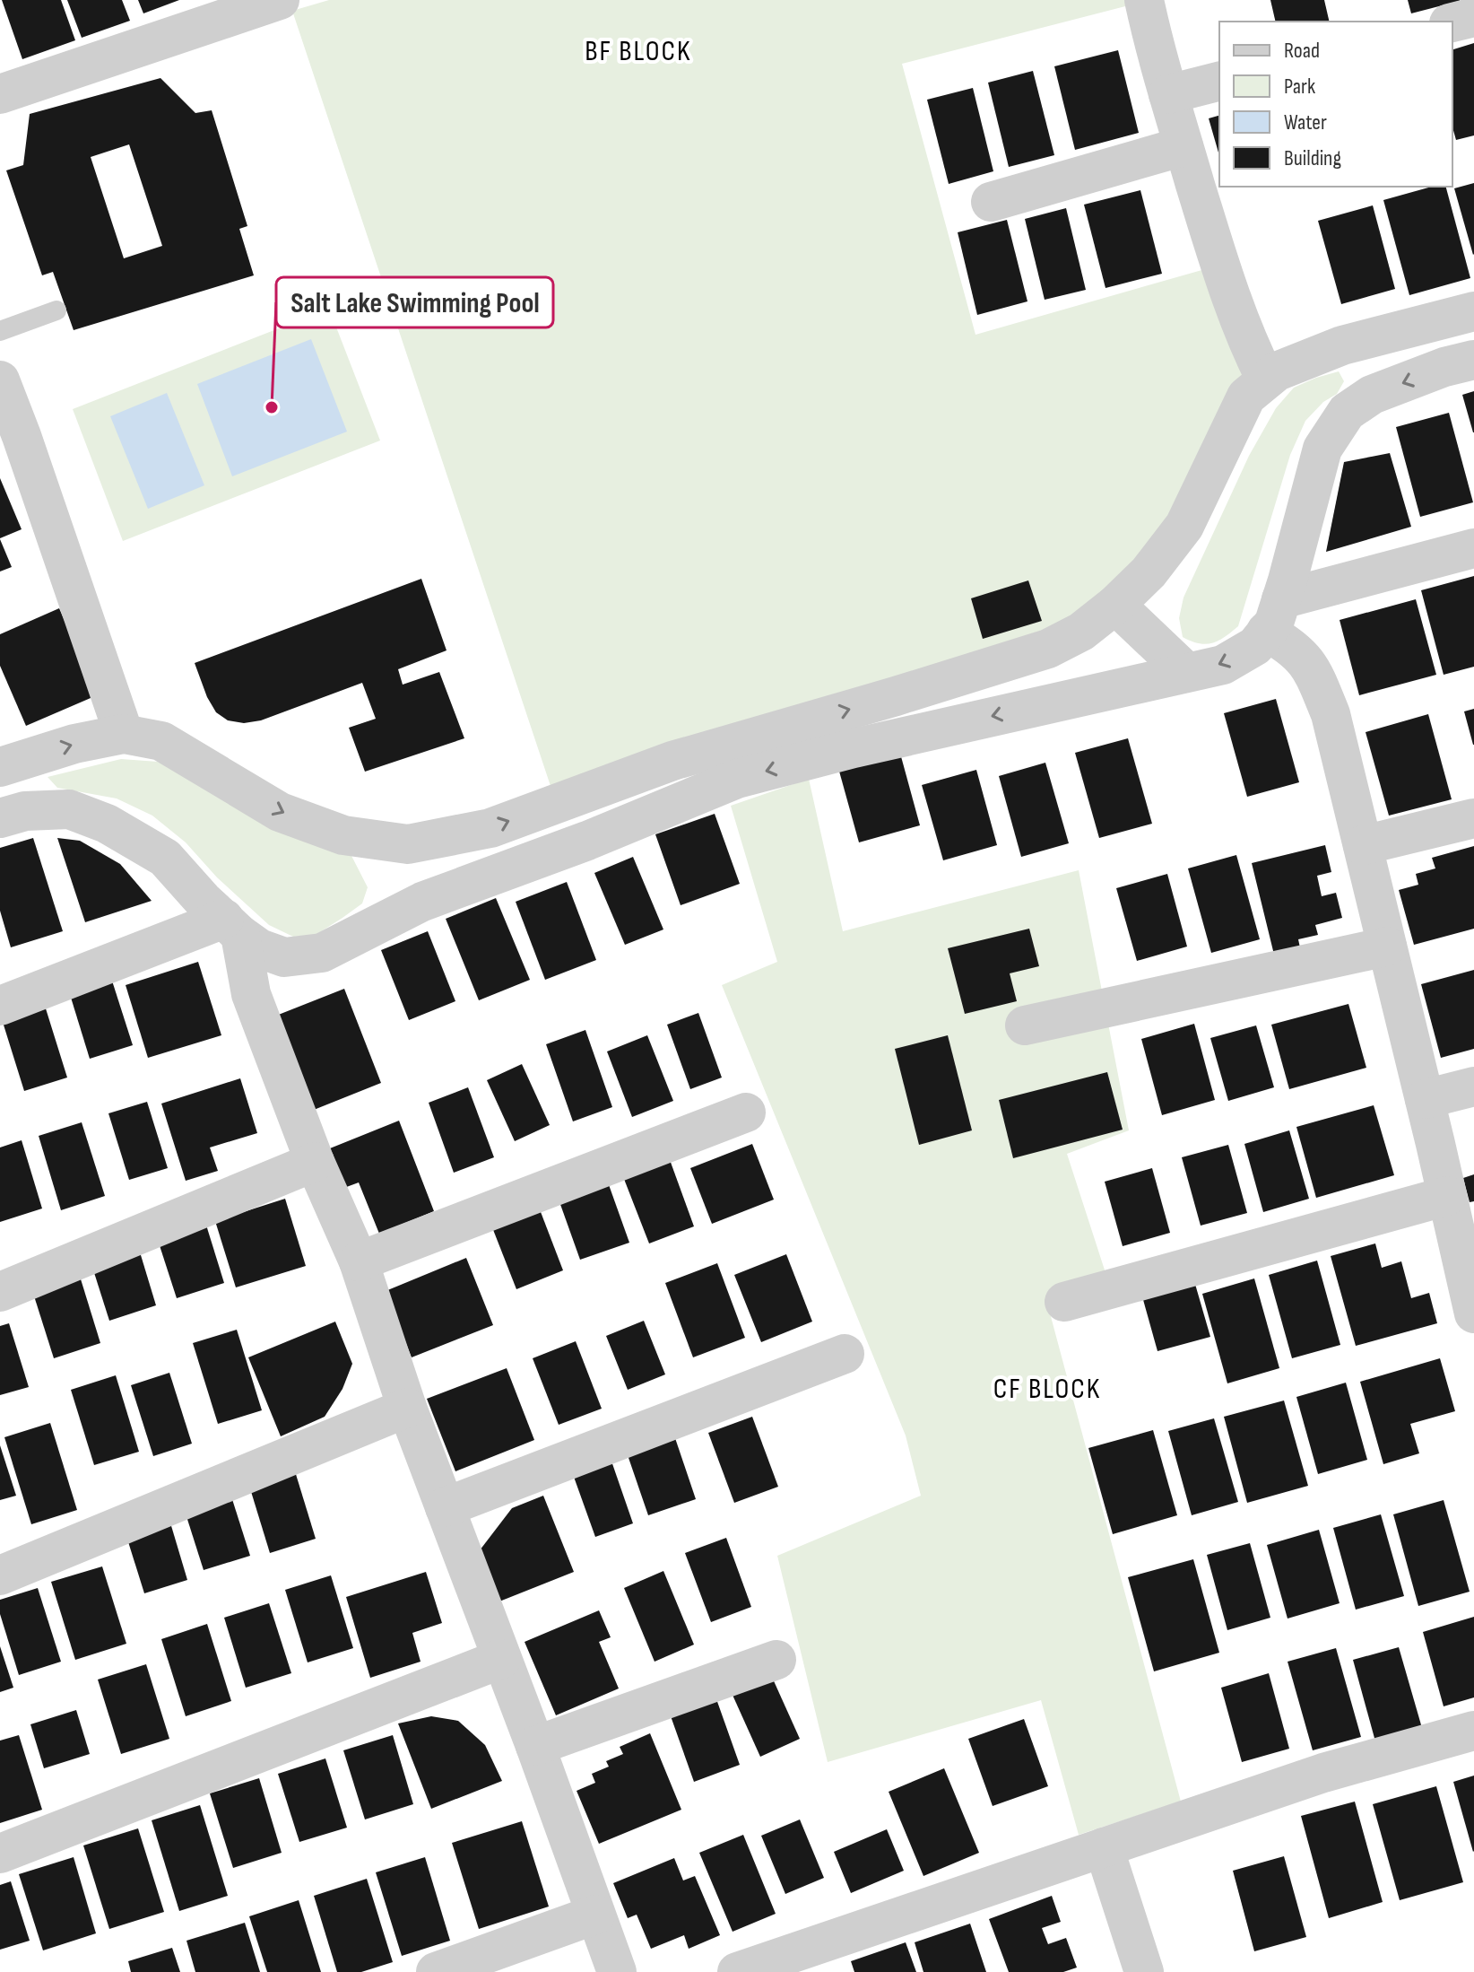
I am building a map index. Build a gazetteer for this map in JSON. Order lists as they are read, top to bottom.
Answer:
{
  "districts": ["BF BLOCK", "CF BLOCK"],
  "places": ["Salt Lake Swimming Pool"],
  "legend": [
    "Road",
    "Park",
    "Water",
    "Building"
  ]
}
